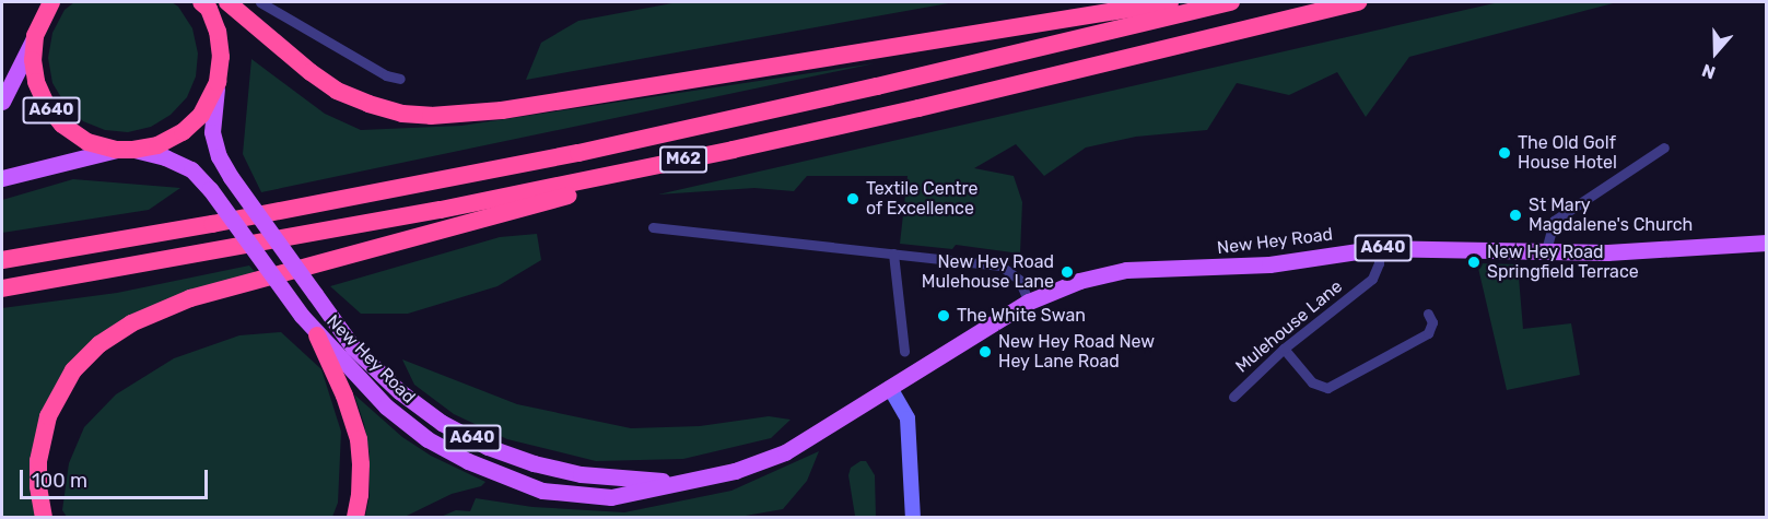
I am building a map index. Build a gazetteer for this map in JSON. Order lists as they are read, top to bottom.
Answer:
{
  "streets": {
    "highway": ["A640", "M62"],
    "main road": ["New Hey Road"],
    "street": ["Mulehouse Lane"]
  },
  "crossings": [
    ["A640", "New Hey Road"],
    ["New Hey Road", "Mulehouse Lane"]
  ],
  "places": [
    "The Old Golf House Hotel",
    "Textile Centre of Excellence",
    "St Mary Magdalene's Church",
    "New Hey Road Springfield Terrace",
    "New Hey Road Mulehouse Lane",
    "The White Swan",
    "New Hey Road New Hey Lane Road"
  ],
  "scale_bar": "100 m",
  "north": "bottom"
}
